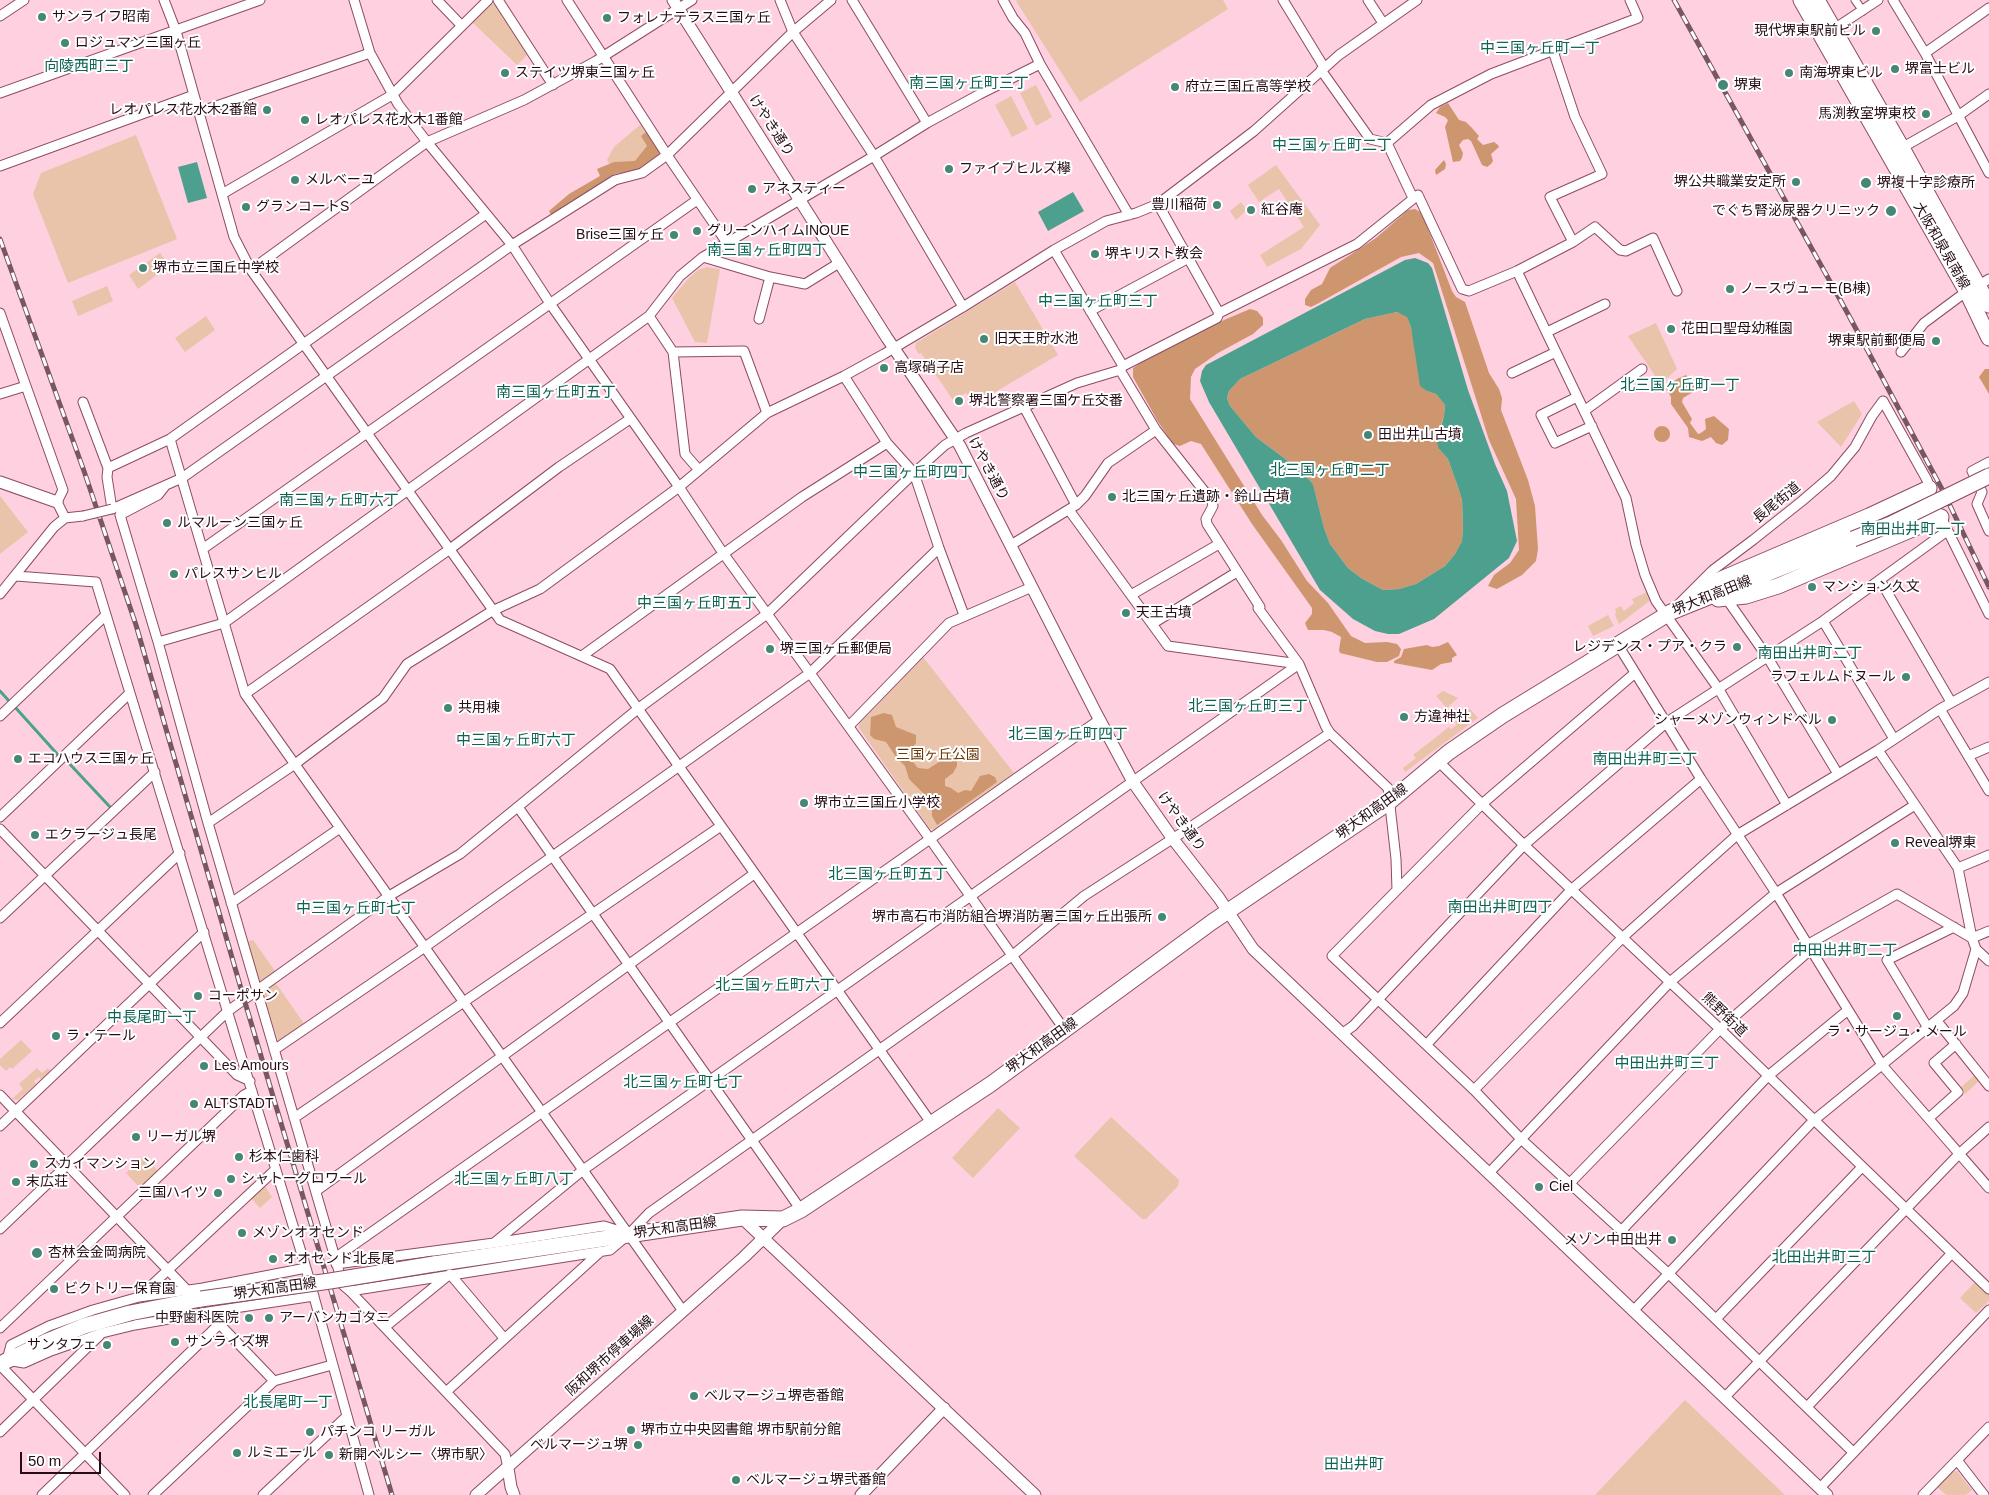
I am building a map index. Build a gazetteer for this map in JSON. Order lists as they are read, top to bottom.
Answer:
{
  "streets": {
    "main road": ["大阪和泉泉南線", "堺大和高田線"],
    "street": [
      "けやき通り",
      "長尾街道",
      "熊野街道",
      "阪和堺市停車場線"
    ]
  },
  "crossings": [
    ["けやき通り", "堺大和高田線"],
    ["長尾街道", "堺大和高田線"],
    ["堺大和高田線", "熊野街道"],
    ["堺大和高田線", "阪和堺市停車場線"]
  ],
  "districts": [
    "中三国ヶ丘町一丁",
    "向陵西町三丁",
    "南三国ヶ丘町三丁",
    "中三国ヶ丘町二丁",
    "南三国ヶ丘町四丁",
    "中三国ヶ丘町三丁",
    "北三国ヶ丘町一丁",
    "南三国ヶ丘町五丁",
    "北三国ヶ丘町二丁",
    "中三国ヶ丘町四丁",
    "南三国ヶ丘町六丁",
    "南田出井町一丁",
    "中三国ヶ丘町五丁",
    "南田出井町二丁",
    "北三国ヶ丘町三丁",
    "北三国ヶ丘町四丁",
    "中三国ヶ丘町六丁",
    "南田出井町三丁",
    "北三国ヶ丘町五丁",
    "南田出井町四丁",
    "中三国ヶ丘町七丁",
    "中田出井町二丁",
    "北三国ヶ丘町六丁",
    "中長尾町一丁",
    "中田出井町三丁",
    "北三国ヶ丘町七丁",
    "北三国ヶ丘町八丁",
    "北田出井町三丁",
    "北長尾町一丁",
    "田出井町"
  ],
  "parks": ["三国ヶ丘公園"],
  "places": [
    "サンライフ昭南",
    "フォレナテラス三国ヶ丘",
    "現代堺東駅前ビル",
    "ロジュマン三国ヶ丘",
    "堺富士ビル",
    "ステイツ堺東三国ヶ丘",
    "南海堺東ビル",
    "堺東",
    "府立三国丘高等学校",
    "レオパレス花水木2番館",
    "馬渕教室堺東校",
    "レオパレス花水木1番館",
    "ファイブヒルズ欅",
    "メルベーユ",
    "堺公共職業安定所",
    "堺複十字診療所",
    "アネスティー",
    "豊川稲荷",
    "グランコートS",
    "紅谷庵",
    "でぐち腎泌尿器クリニック",
    "グリーンハイムINOUE",
    "Brise三国ヶ丘",
    "堺キリスト教会",
    "堺市立三国丘中学校",
    "ノースヴューモ(B棟)",
    "花田口聖母幼稚園",
    "旧天王貯水池",
    "堺東駅前郵便局",
    "高塚硝子店",
    "堺北警察署三国ケ丘交番",
    "田出井山古墳",
    "北三国ヶ丘遺跡・鈴山古墳",
    "ルマルーン三国ヶ丘",
    "パレスサンヒル",
    "マンション久文",
    "天王古墳",
    "レジデンス・プア・クラ",
    "堺三国ヶ丘郵便局",
    "ラフェルムドヌール",
    "共用棟",
    "方違神社",
    "シャーメゾンウィンドベル",
    "エコハウス三国ヶ丘",
    "堺市立三国丘小学校",
    "エクラージュ長尾",
    "Reveal堺東",
    "堺市高石市消防組合堺消防署三国ヶ丘出張所",
    "コーポサン",
    "ラ・サージュ・メール",
    "ラ・テール",
    "Les Amours",
    "ALTSTADT",
    "リーガル堺",
    "杉本仁歯科",
    "スカイマンション",
    "シャトーグロワール",
    "末広荘",
    "Ciel",
    "三国ハイツ",
    "メゾンオオセンド",
    "メゾン中田出井",
    "杏林会金岡病院",
    "オオセンド北長尾",
    "ビクトリー保育園",
    "中野歯科医院",
    "アーバンカゴタニ",
    "サンライズ堺",
    "サンタフェ",
    "ベルマージュ堺壱番館",
    "堺市立中央図書館 堺市駅前分館",
    "パチンコ リーガル",
    "ベルマージュ堺",
    "ルミエール",
    "新開ベルシー〈堺市駅〉",
    "ベルマージュ堺弐番館"
  ],
  "scale_bar": "50 m"
}
